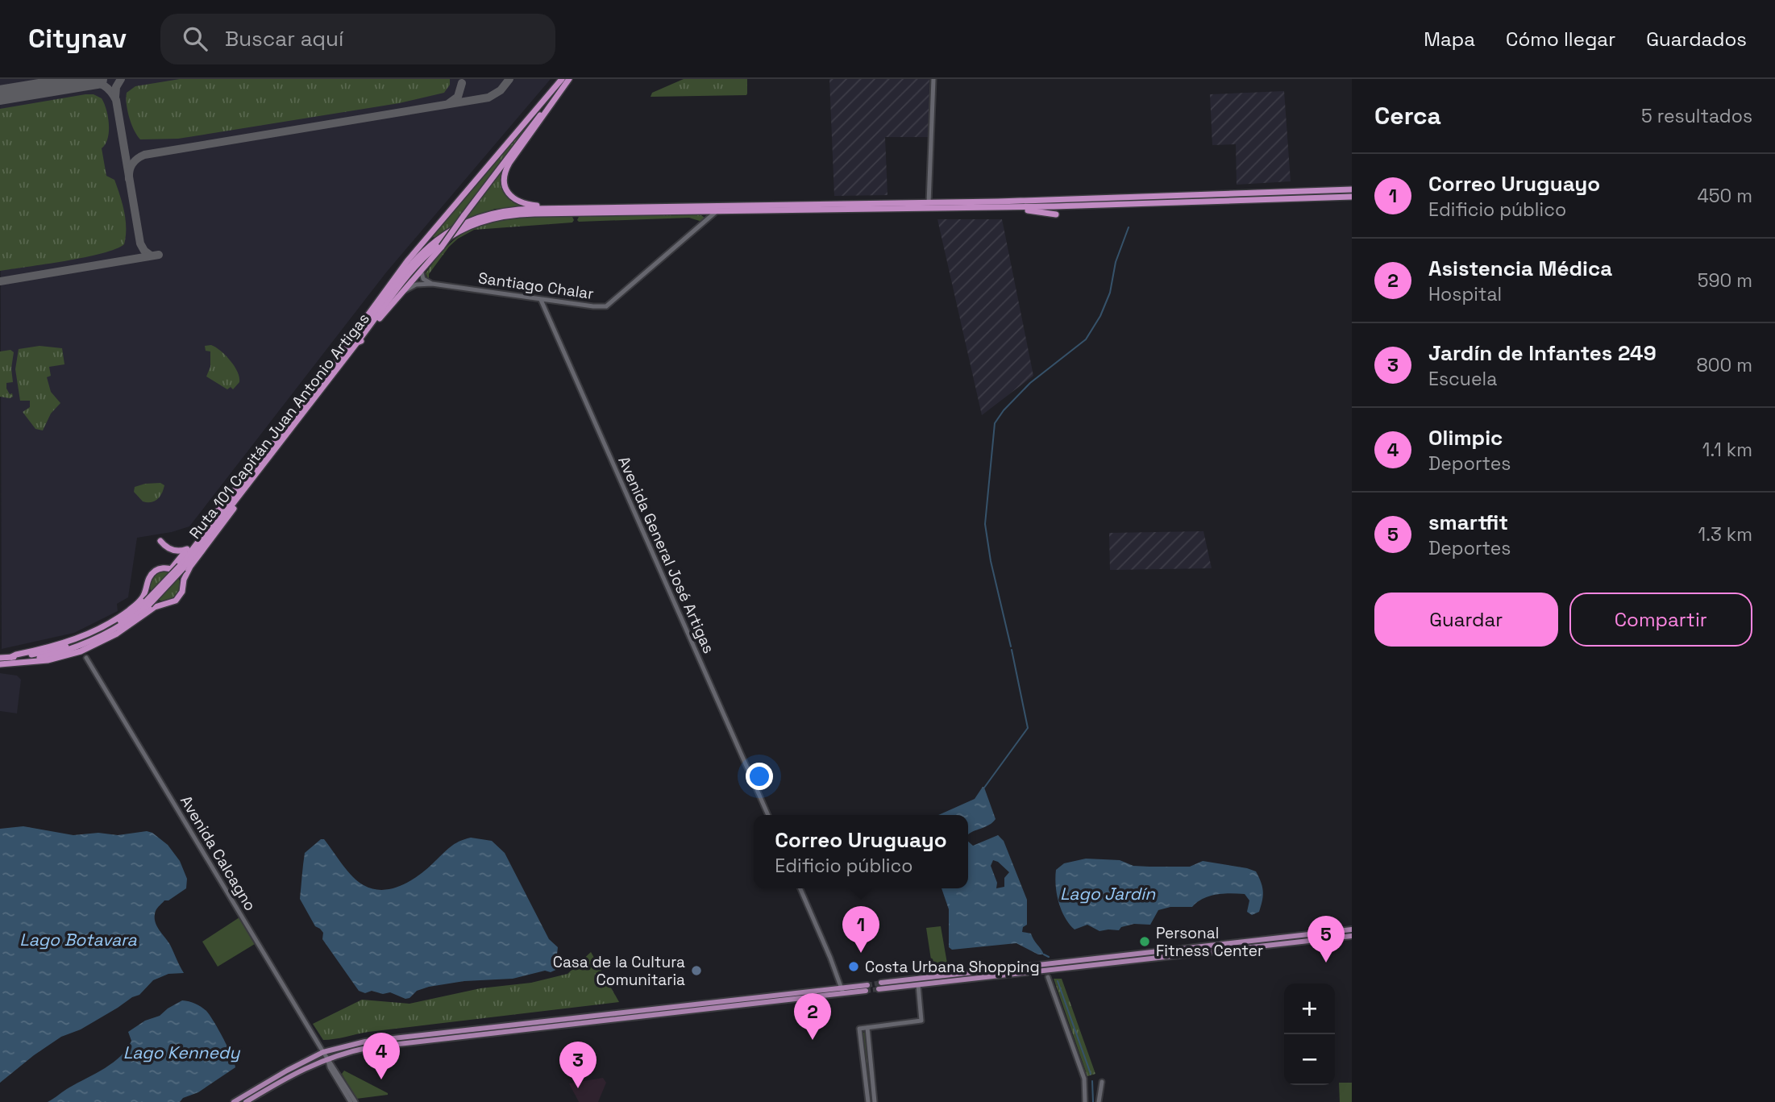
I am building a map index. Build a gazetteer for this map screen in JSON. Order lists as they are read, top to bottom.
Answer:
{
  "streets": {
    "highway": ["Ruta 101 Capitán Juan Antonio Artigas"],
    "street": ["Santiago Chalar", "Avenida General José Artigas", "Avenida Calcagno"]
  },
  "crossings": [
    ["Santiago Chalar", "Ruta 101 Capitán Juan Antonio Artigas"],
    ["Santiago Chalar", "Avenida General José Artigas"]
  ],
  "water": ["Lago Jardín", "Lago Botavara", "Lago Kennedy"],
  "places": ["Personal Fitness Center", "Costa Urbana Shopping", "Casa de la Cultura Comunitaria"],
  "page": {
    "header": "Citynav",
    "search": "Buscar aquí",
    "nav": ["Mapa", "Cómo llegar", "Guardados"],
    "heading": ["Cerca", "5 resultados"],
    "list": [
      {
        "mark": "1",
        "name": "Correo Uruguayo",
        "note": "Edificio público",
        "value": "450 m"
      },
      {
        "mark": "2",
        "name": "Asistencia Médica",
        "note": "Hospital",
        "value": "590 m"
      },
      {
        "mark": "3",
        "name": "Jardín de Infantes 249",
        "note": "Escuela",
        "value": "800 m"
      },
      {
        "mark": "4",
        "name": "Olimpic",
        "note": "Deportes",
        "value": "1.1 km"
      },
      {
        "mark": "5",
        "name": "smartfit",
        "note": "Deportes",
        "value": "1.3 km"
      }
    ],
    "buttons": ["Guardar", "Compartir"],
    "popup": ["Correo Uruguayo", "Edificio público"],
    "pins": [
      "1",
      "5",
      "2",
      "4",
      "3"
    ],
    "map_buttons": ["+", "−"]
  }
}
